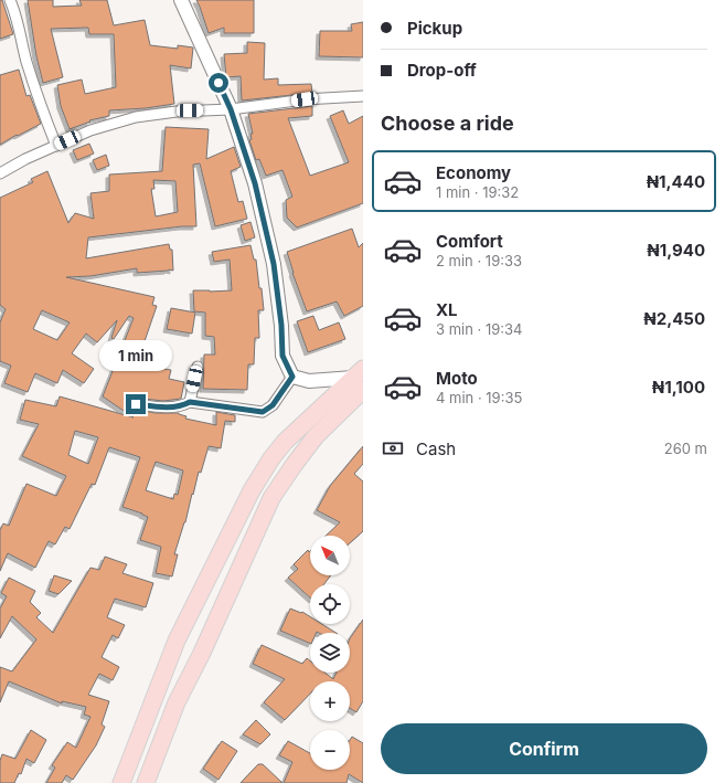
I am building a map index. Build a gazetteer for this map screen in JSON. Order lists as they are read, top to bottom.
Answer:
{
  "north": "top left",
  "page": {
    "banner": ["Pickup", "Drop-off"],
    "heading": "Choose a ride",
    "list": [
      {
        "name": "Economy",
        "note": "1 min · 19:32",
        "value": "₦1,440"
      },
      {
        "name": "Comfort",
        "note": "2 min · 19:33",
        "value": "₦1,940"
      },
      {
        "name": "XL",
        "note": "3 min · 19:34",
        "value": "₦2,450"
      },
      {
        "name": "Moto",
        "note": "4 min · 19:35",
        "value": "₦1,100"
      }
    ],
    "bubble": "1 min",
    "pay": ["Cash", "260 m"],
    "map_buttons": ["+", "−"],
    "buttons": "Confirm"
  }
}
